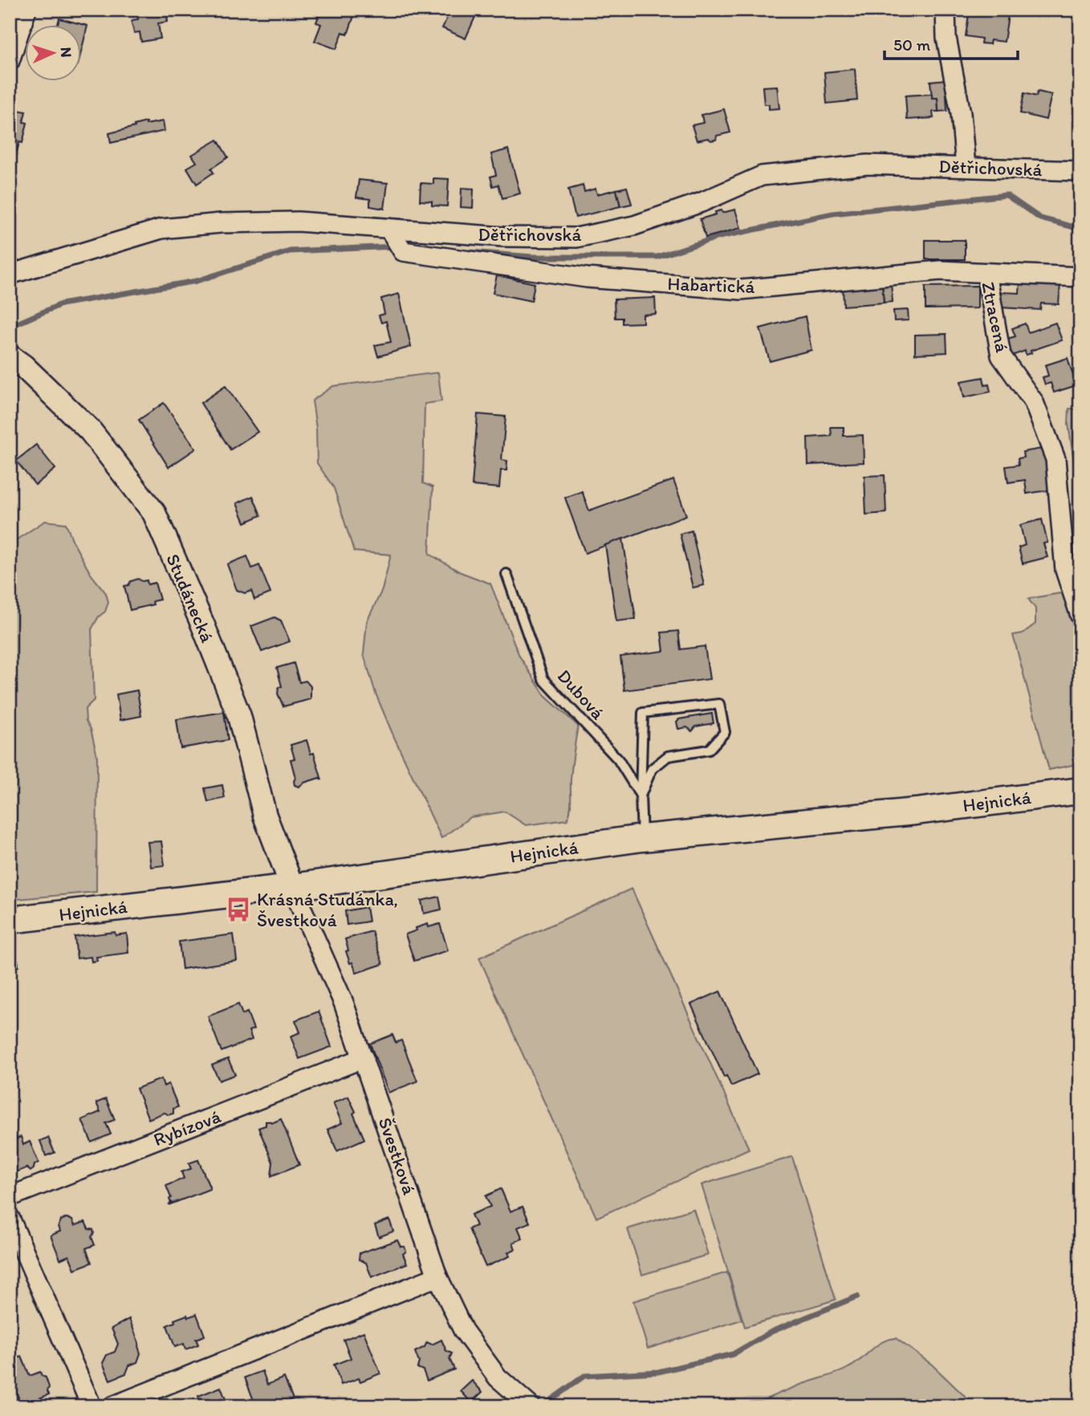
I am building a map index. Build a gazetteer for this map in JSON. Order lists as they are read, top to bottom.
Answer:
{
  "streets": {
    "main road": ["Hejnická"],
    "street": [
      "Dětřichovská",
      "Habartická",
      "Ztracená",
      "Studánecká",
      "Rybízová",
      "Švestková"
    ],
    "lane": ["Dubová"]
  },
  "crossings": [
    ["Dětřichovská", "Habartická"],
    ["Habartická", "Ztracená"],
    ["Studánecká", "Hejnická"],
    ["Studánecká", "Švestková"],
    ["Hejnická", "Švestková"],
    ["Rybízová", "Švestková"]
  ],
  "places": {
    "bus stop": ["Krásná Studánka, Švestková"]
  },
  "scale_bar": "50 m",
  "north": "right"
}
